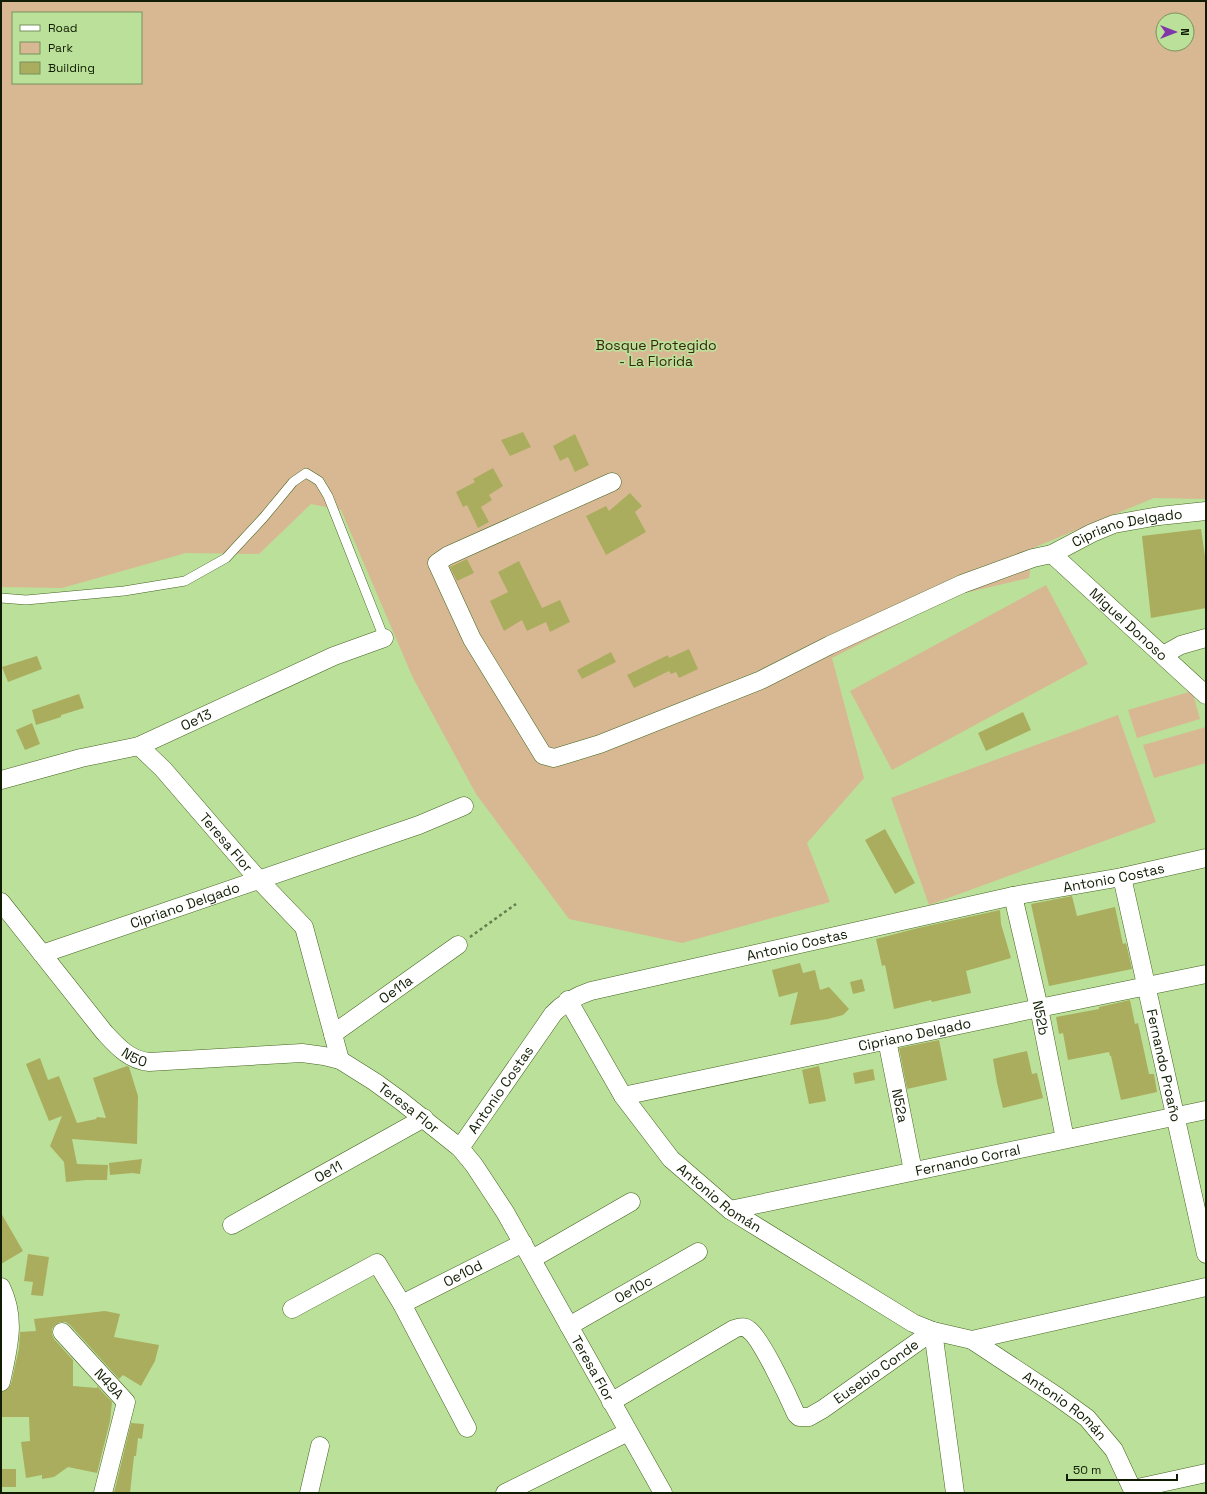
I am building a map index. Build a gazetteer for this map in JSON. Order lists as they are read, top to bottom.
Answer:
{
  "streets": {
    "street": [
      "Cipriano Delgado",
      "Miguel Donoso",
      "Oe13",
      "Teresa Flor",
      "Antonio Costas",
      "Oe11a",
      "N52b",
      "N50",
      "Fernando Proaño",
      "N52a",
      "Fernando Corral",
      "Oe11",
      "Antonio Román",
      "Oe10d",
      "Oe10c",
      "Eusebio Conde",
      "N49A"
    ]
  },
  "crossings": [
    ["Cipriano Delgado", "Miguel Donoso"],
    ["Cipriano Delgado", "Teresa Flor"],
    ["Cipriano Delgado", "N52b"],
    ["Cipriano Delgado", "N50"],
    ["Cipriano Delgado", "Fernando Proaño"],
    ["Cipriano Delgado", "N52a"],
    ["Cipriano Delgado", "Antonio Román"],
    ["Oe13", "Teresa Flor"],
    ["Teresa Flor", "Antonio Costas"],
    ["Teresa Flor", "Oe11a"],
    ["Teresa Flor", "N50"],
    ["Teresa Flor", "Oe11"],
    ["Teresa Flor", "Oe10d"],
    ["Teresa Flor", "Oe10c"],
    ["Teresa Flor", "Eusebio Conde"],
    ["Antonio Costas", "N52b"],
    ["Antonio Costas", "Fernando Proaño"],
    ["Antonio Costas", "Antonio Román"],
    ["N52b", "Fernando Corral"],
    ["Fernando Proaño", "Fernando Corral"],
    ["N52a", "Fernando Corral"],
    ["Fernando Corral", "Antonio Román"],
    ["Antonio Román", "Eusebio Conde"]
  ],
  "parks": ["Bosque Protegido - La Florida"],
  "legend": ["Road", "Park", "Building"],
  "scale_bar": "50 m",
  "north": "right"
}
